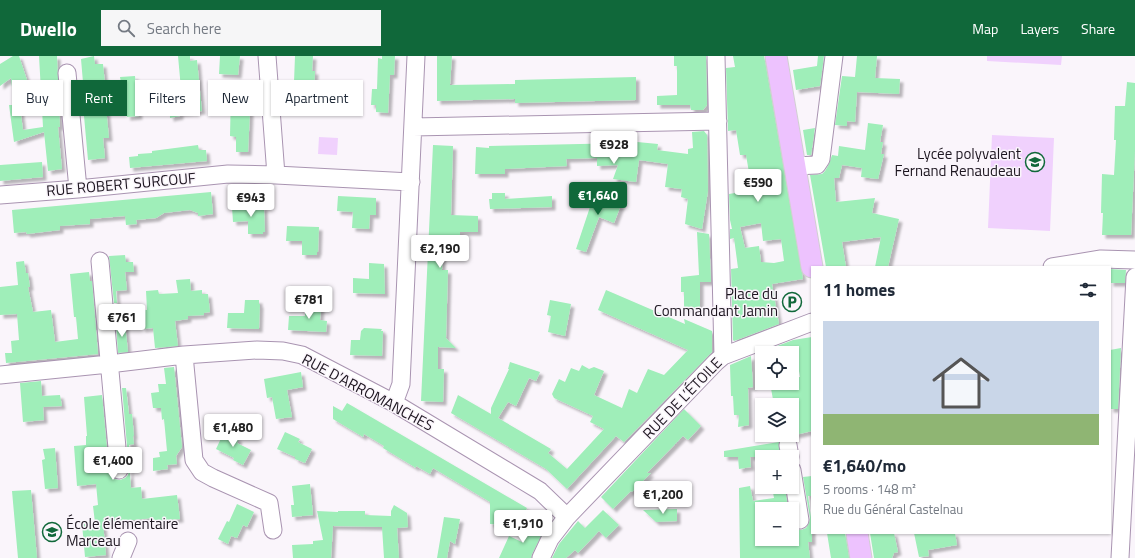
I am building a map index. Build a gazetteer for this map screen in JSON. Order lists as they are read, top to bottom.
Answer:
{
  "streets": {
    "street": ["RUE ROBERT SURCOUF", "RUE D’ARROMANCHES", "RUE DE L’ÉTOILE"]
  },
  "crossings": [
    ["RUE D’ARROMANCHES", "RUE DE L’ÉTOILE"]
  ],
  "places": {
    "school or university": ["Lycée polyvalent Fernand Renaudeau", "École élémentaire Marceau"],
    "parking": ["Place du Commandant Jamin"]
  },
  "page": {
    "header": "Dwello",
    "search": "Search here",
    "nav": ["Map", "Layers", "Share"],
    "chip": [
      "Buy",
      "Rent",
      "Filters",
      "New",
      "Apartment"
    ],
    "price": [
      "€928",
      "€590",
      "€1,640",
      "€943",
      "€2,190",
      "€781",
      "€761",
      "€1,480",
      "€1,400",
      "€1,200",
      "€1,910"
    ],
    "heading": "11 homes",
    "list": [
      {
        "name": "€1,640/mo",
        "note": "5 rooms · 148 m² · Rue du Général Castelnau"
      }
    ],
    "map_buttons": ["+", "−"]
  }
}
